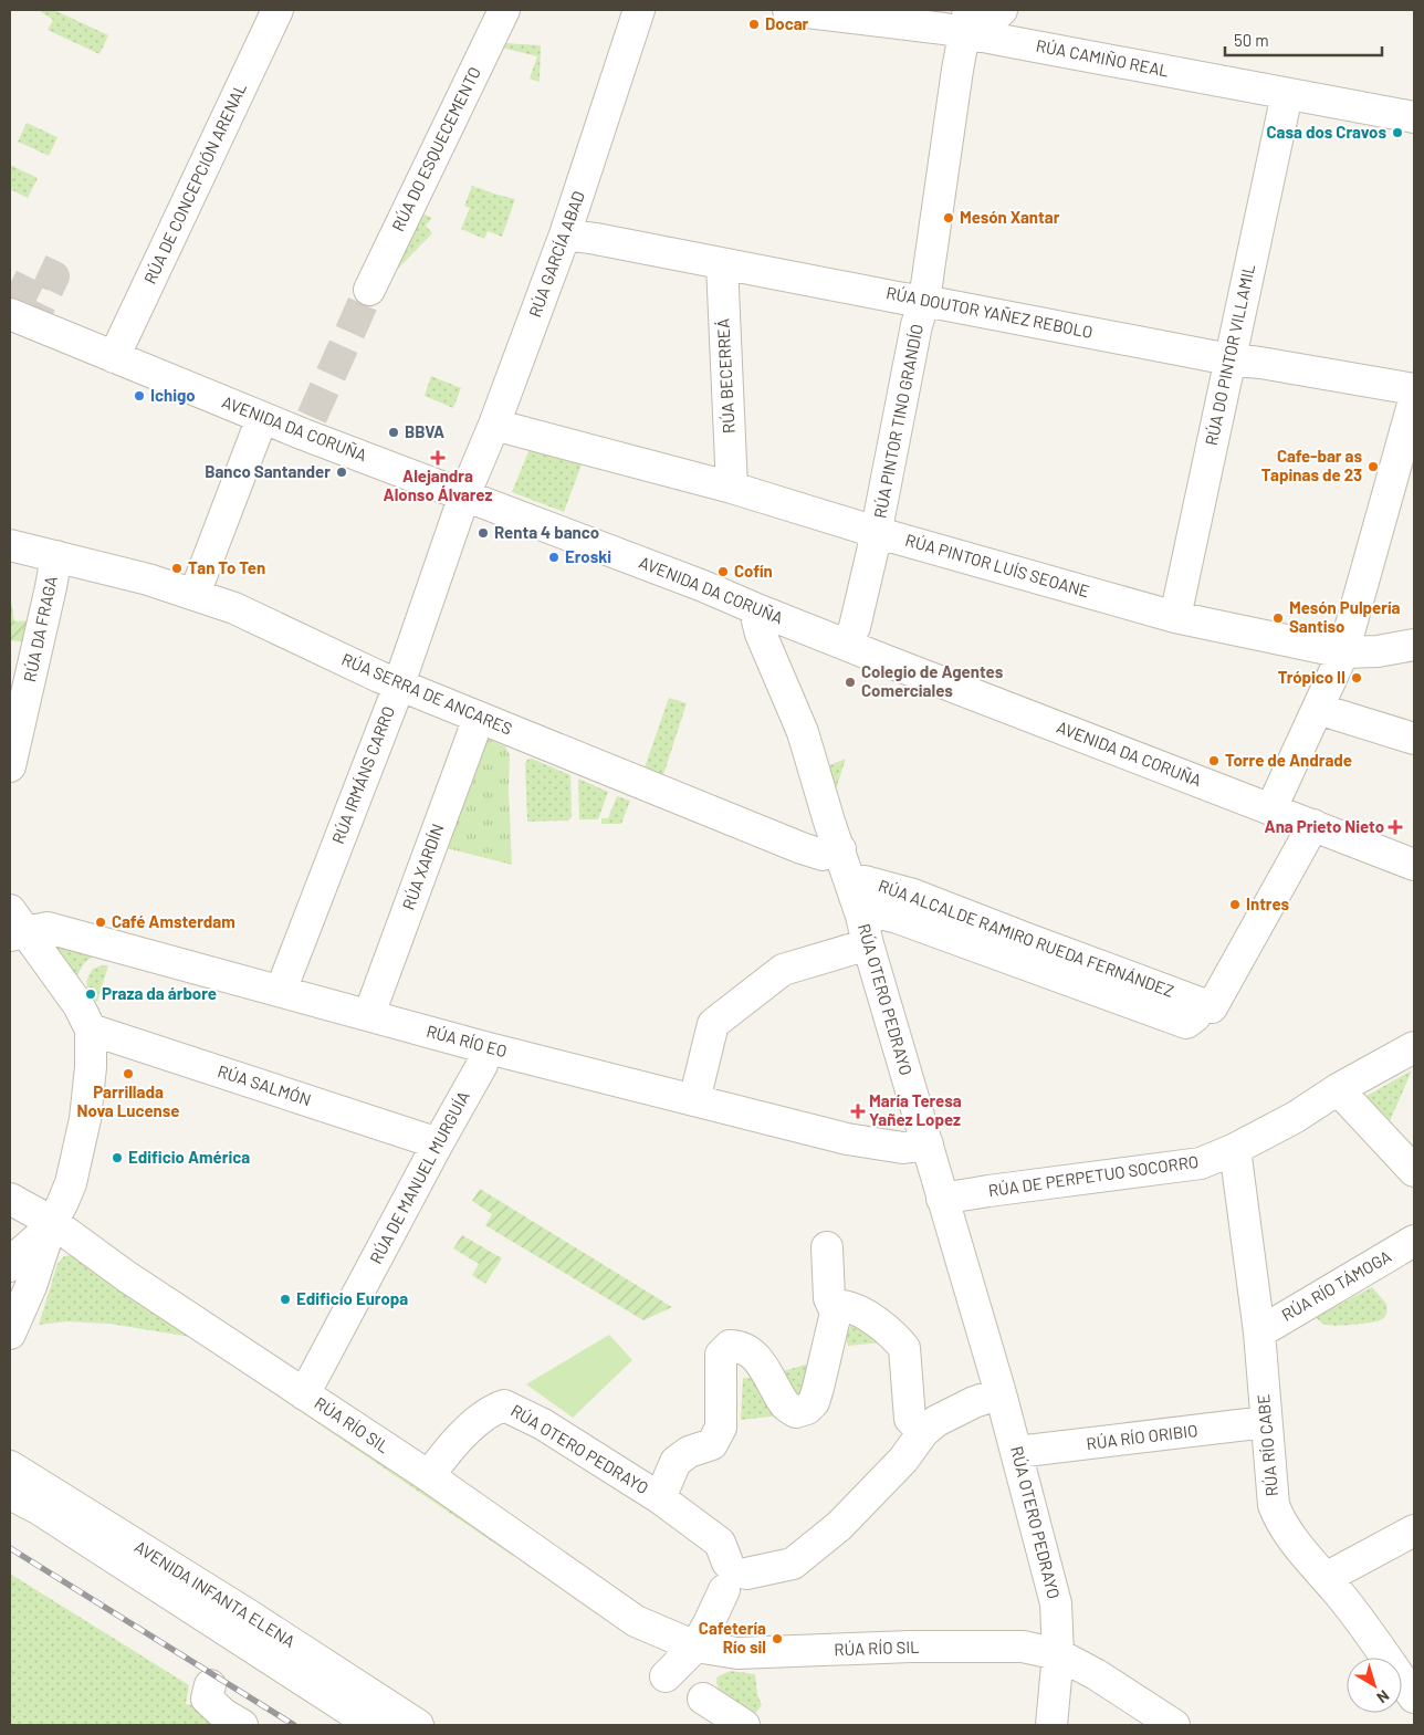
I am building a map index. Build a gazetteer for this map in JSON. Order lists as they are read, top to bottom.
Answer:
{
  "streets": {
    "street": [
      "RÚA CAMIÑO REAL",
      "RÚA DO ESQUECEMENTO",
      "RÚA DE CONCEPCIÓN ARENAL",
      "RÚA GARCÍA ABAD",
      "RÚA DOUTOR YAÑEZ REBOLO",
      "RÚA DO PINTOR VILLAMIL",
      "RÚA BECERREÁ",
      "RÚA PINTOR TINO GRANDÍO",
      "AVENIDA DA CORUÑA",
      "RÚA PINTOR LUÍS SEOANE",
      "RÚA DA FRAGA",
      "RÚA SERRA DE ANCARES",
      "RÚA IRMÁNS CARRO",
      "RÚA XARDÍN",
      "RÚA ALCALDE RAMIRO RUEDA FERNÁNDEZ",
      "RÚA OTERO PEDRAYO",
      "RÚA RÍO EO",
      "RÚA SALMÓN",
      "RÚA DE PERPETUO SOCORRO",
      "RÚA DE MANUEL MURGUÍA",
      "RÚA RÍO TÁMOGA",
      "RÚA RÍO SIL",
      "RÚA RÍO ORIBIO",
      "RÚA RÍO CABE",
      "AVENIDA INFANTA ELENA"
    ]
  },
  "crossings": [
    ["RÚA CAMIÑO REAL", "RÚA DO PINTOR VILLAMIL"],
    ["RÚA CAMIÑO REAL", "RÚA PINTOR TINO GRANDÍO"],
    ["RÚA DE CONCEPCIÓN ARENAL", "AVENIDA DA CORUÑA"],
    ["RÚA GARCÍA ABAD", "RÚA DOUTOR YAÑEZ REBOLO"],
    ["RÚA GARCÍA ABAD", "AVENIDA DA CORUÑA"],
    ["RÚA GARCÍA ABAD", "RÚA PINTOR LUÍS SEOANE"],
    ["RÚA GARCÍA ABAD", "RÚA IRMÁNS CARRO"],
    ["RÚA DOUTOR YAÑEZ REBOLO", "RÚA DO PINTOR VILLAMIL"],
    ["RÚA DOUTOR YAÑEZ REBOLO", "RÚA BECERREÁ"],
    ["RÚA DOUTOR YAÑEZ REBOLO", "RÚA PINTOR TINO GRANDÍO"],
    ["RÚA DO PINTOR VILLAMIL", "RÚA PINTOR LUÍS SEOANE"],
    ["RÚA BECERREÁ", "RÚA PINTOR LUÍS SEOANE"],
    ["RÚA PINTOR TINO GRANDÍO", "AVENIDA DA CORUÑA"],
    ["RÚA PINTOR TINO GRANDÍO", "RÚA PINTOR LUÍS SEOANE"],
    ["AVENIDA DA CORUÑA", "RÚA IRMÁNS CARRO"],
    ["AVENIDA DA CORUÑA", "RÚA ALCALDE RAMIRO RUEDA FERNÁNDEZ"],
    ["AVENIDA DA CORUÑA", "RÚA OTERO PEDRAYO"],
    ["RÚA DA FRAGA", "RÚA SERRA DE ANCARES"],
    ["RÚA SERRA DE ANCARES", "RÚA IRMÁNS CARRO"],
    ["RÚA SERRA DE ANCARES", "RÚA OTERO PEDRAYO"],
    ["RÚA IRMÁNS CARRO", "RÚA RÍO EO"],
    ["RÚA ALCALDE RAMIRO RUEDA FERNÁNDEZ", "RÚA OTERO PEDRAYO"],
    ["RÚA OTERO PEDRAYO", "RÚA RÍO EO"],
    ["RÚA OTERO PEDRAYO", "RÚA DE PERPETUO SOCORRO"],
    ["RÚA OTERO PEDRAYO", "RÚA RÍO SIL"],
    ["RÚA OTERO PEDRAYO", "RÚA RÍO ORIBIO"],
    ["RÚA RÍO EO", "RÚA DE MANUEL MURGUÍA"],
    ["RÚA SALMÓN", "RÚA DE MANUEL MURGUÍA"],
    ["RÚA DE PERPETUO SOCORRO", "RÚA RÍO CABE"],
    ["RÚA DE MANUEL MURGUÍA", "RÚA RÍO SIL"],
    ["RÚA RÍO TÁMOGA", "RÚA RÍO CABE"],
    ["RÚA RÍO ORIBIO", "RÚA RÍO CABE"]
  ],
  "places": {
    "other": [
      "Docar",
      "Casa dos Cravos",
      "Mesón Xantar",
      "Ichigo",
      "BBVA",
      "Cafe-bar as Tapinas de 23",
      "Banco Santander",
      "Renta 4 banco",
      "Eroski",
      "Tan To Ten",
      "Cofín",
      "Mesón Pulpería Santiso",
      "Trópico II",
      "Colegio de Agentes Comerciales",
      "Torre de Andrade",
      "Intres",
      "Café Amsterdam",
      "Praza da árbore",
      "Parrillada Nova Lucense",
      "Edificio América",
      "Edificio Europa",
      "Cafetería Río sil"
    ],
    "health": ["Alejandra Alonso Álvarez", "Ana Prieto Nieto", "María Teresa Yañez Lopez"]
  },
  "scale_bar": "50 m",
  "north": "bottom right"
}
